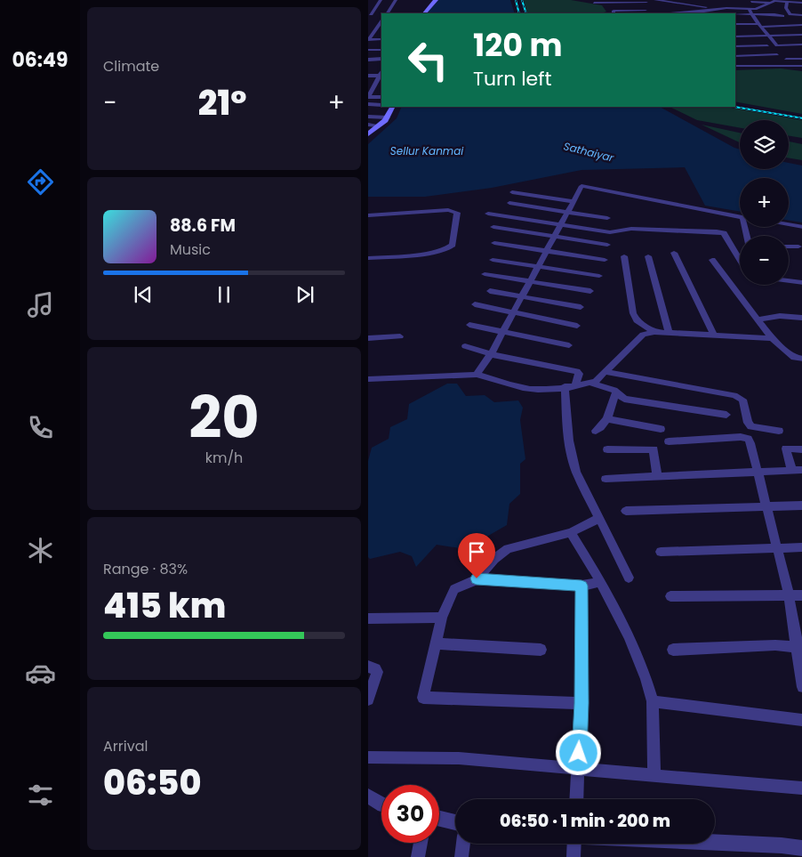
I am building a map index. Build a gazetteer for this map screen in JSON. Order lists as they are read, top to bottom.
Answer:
{
  "water": ["Sellur Kanmai", "Sathaiyar"],
  "page": {
    "tabs": "06:49",
    "tile": [
      "Climate",
      ["20", "km/h"],
      ["Range · 83%", "415 km"],
      ["Arrival", "06:50"]
    ],
    "turn": ["120 m", "Turn left"],
    "heat": ["−", "21°", "+"],
    "map_buttons": ["+", "−"],
    "song": ["88.6 FM", "Music"],
    "limit": "30",
    "trip": "06:50 · 1 min · 200 m"
  }
}
